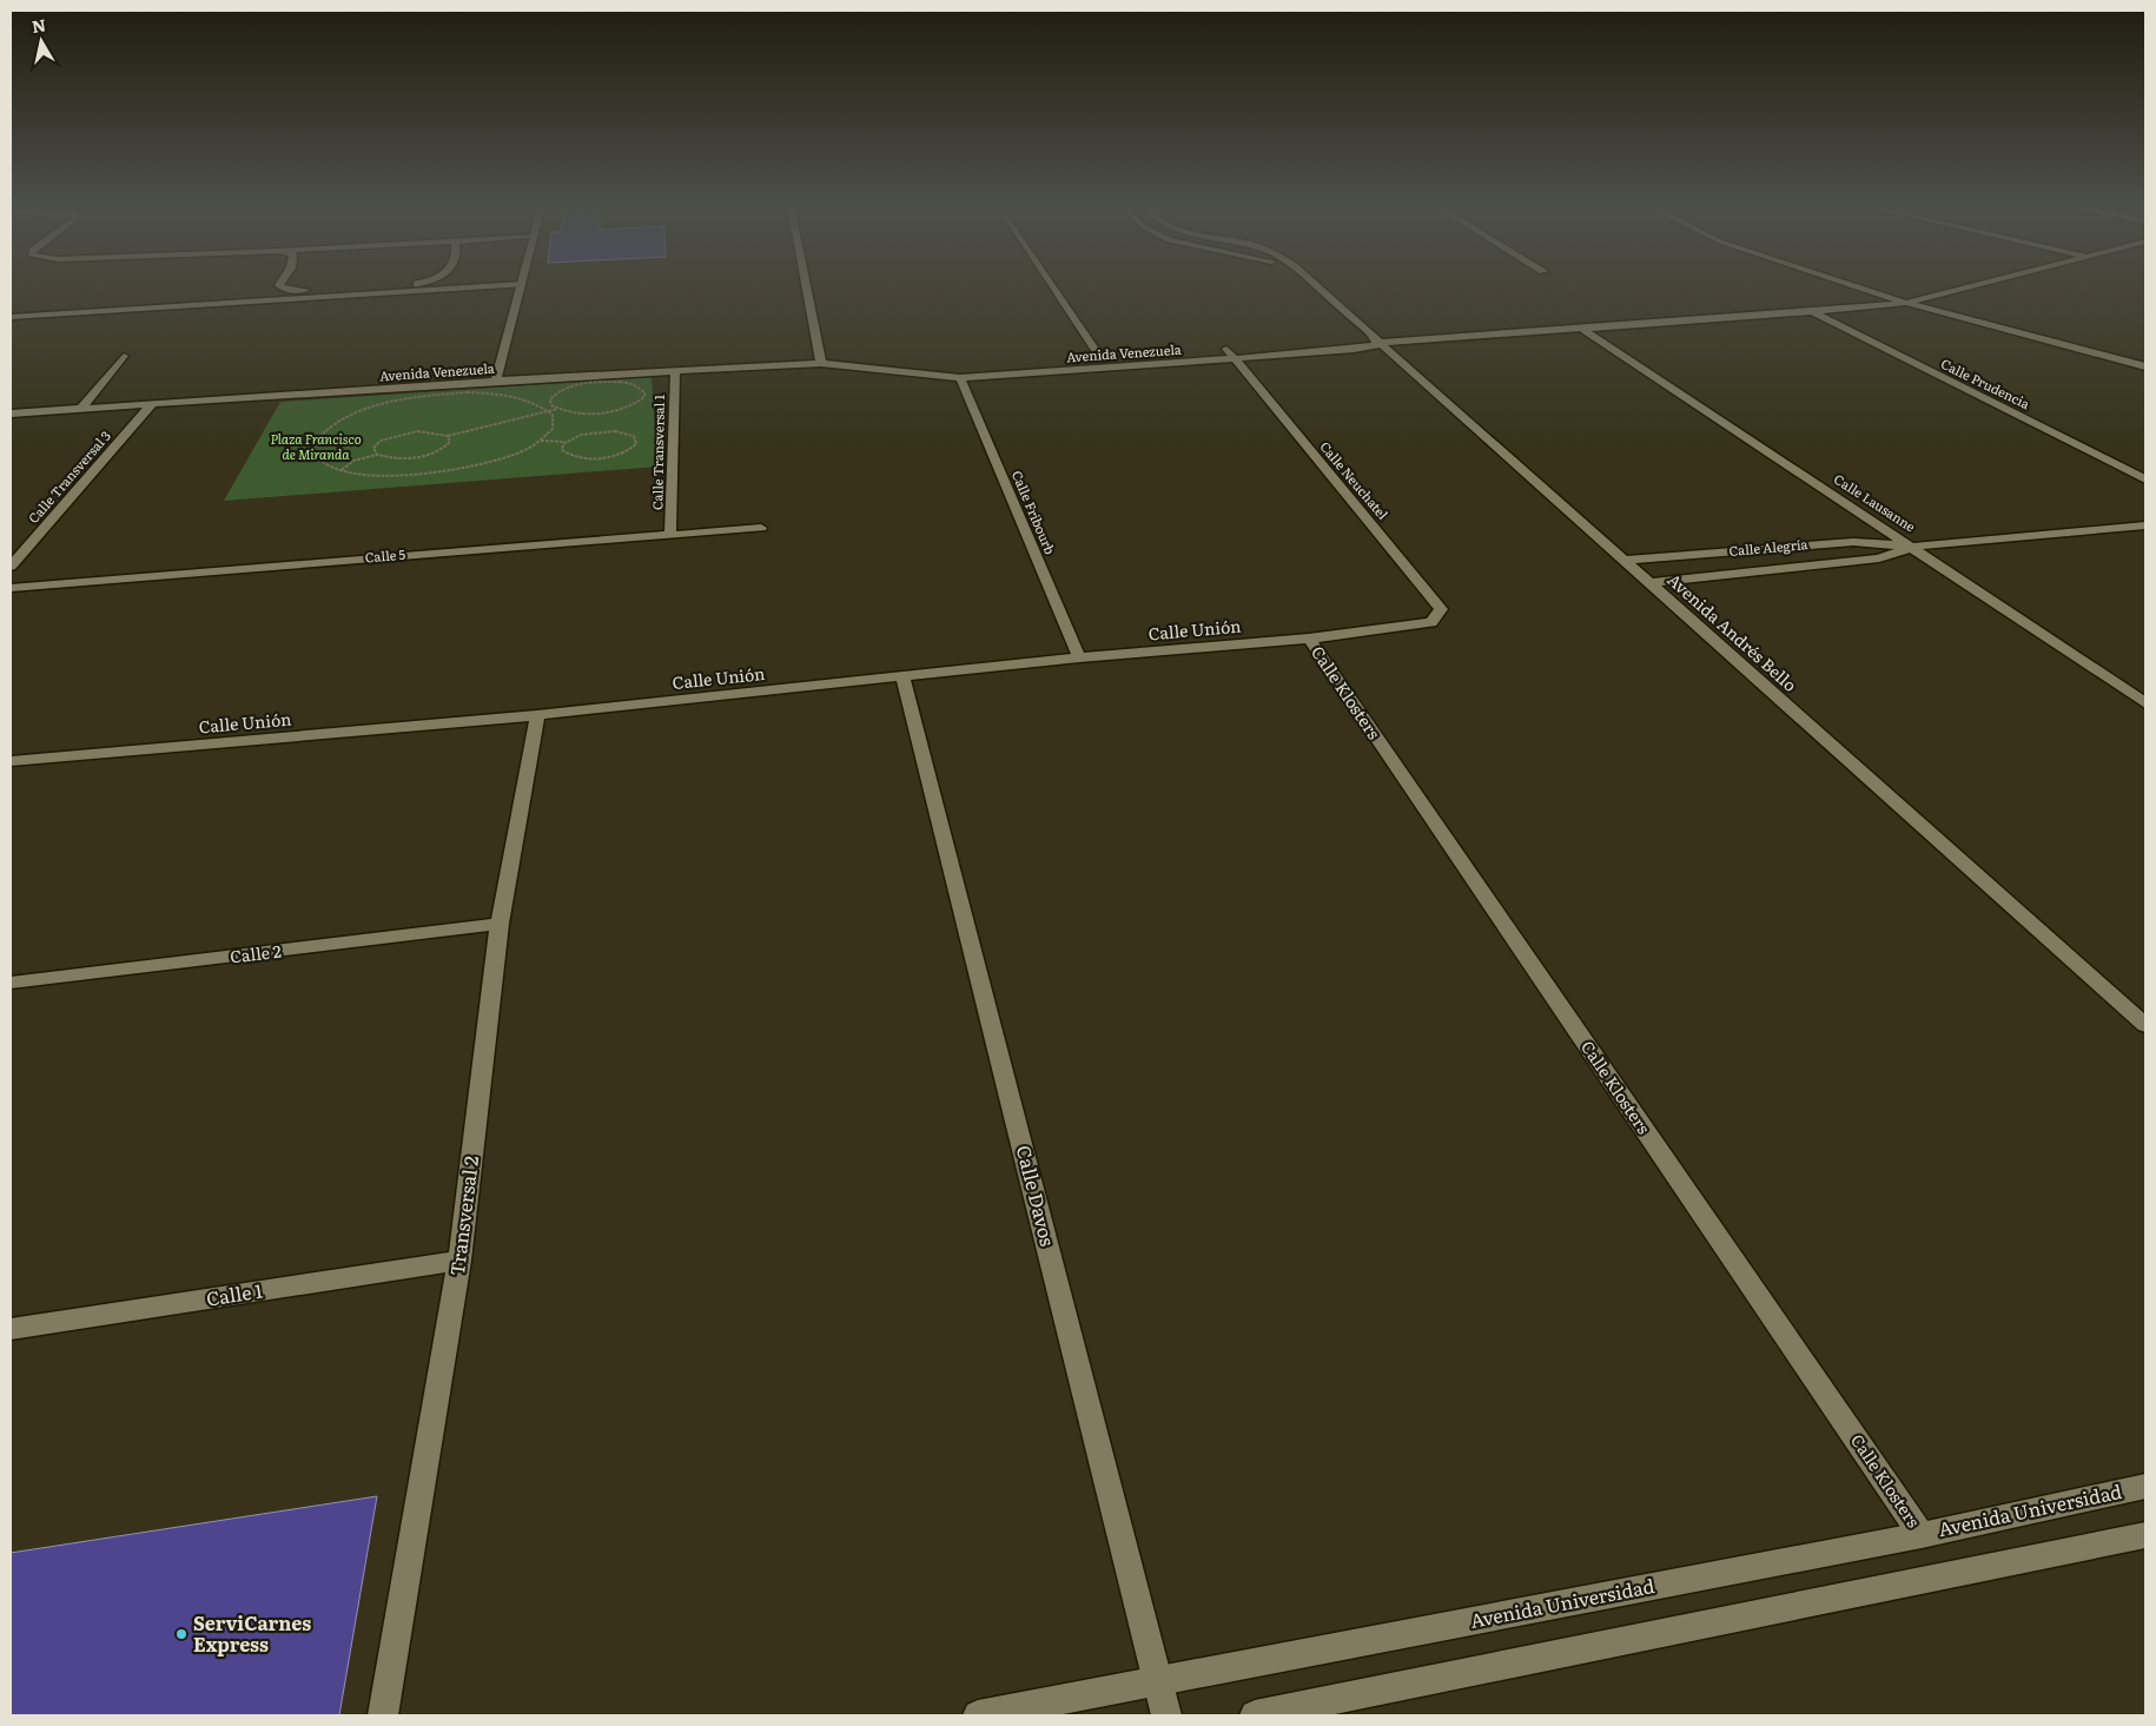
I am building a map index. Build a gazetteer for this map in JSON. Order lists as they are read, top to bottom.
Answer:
{
  "streets": {
    "street": [
      "Avenida Venezuela",
      "Calle Prudencia",
      "Calle Transversal 1",
      "Calle Transversal 3",
      "Calle Neuchatel",
      "Calle Lausanne",
      "Calle Fribourb",
      "Calle Alegría",
      "Calle 5",
      "Calle Unión",
      "Avenida Andrés Bello",
      "Calle Klosters",
      "Calle 2",
      "Calle Davos",
      "Transversal 2",
      "Calle 1",
      "Avenida Universidad"
    ]
  },
  "crossings": [
    ["Avenida Venezuela", "Calle Prudencia"],
    ["Avenida Venezuela", "Calle Transversal 1"],
    ["Avenida Venezuela", "Calle Transversal 3"],
    ["Avenida Venezuela", "Calle Neuchatel"],
    ["Avenida Venezuela", "Calle Lausanne"],
    ["Avenida Venezuela", "Calle Fribourb"],
    ["Avenida Venezuela", "Avenida Andrés Bello"],
    ["Calle Transversal 1", "Calle 5"],
    ["Calle Neuchatel", "Calle Unión"],
    ["Calle Lausanne", "Calle Alegría"],
    ["Calle Fribourb", "Calle Unión"],
    ["Calle Alegría", "Avenida Andrés Bello"],
    ["Calle Unión", "Calle Klosters"],
    ["Calle Unión", "Calle Davos"],
    ["Calle Unión", "Transversal 2"],
    ["Calle Klosters", "Avenida Universidad"],
    ["Calle 2", "Transversal 2"],
    ["Calle Davos", "Avenida Universidad"],
    ["Transversal 2", "Calle 1"]
  ],
  "parks": ["Plaza Francisco de Miranda"],
  "places": ["ServiCarnes Express"],
  "north": "top"
}
